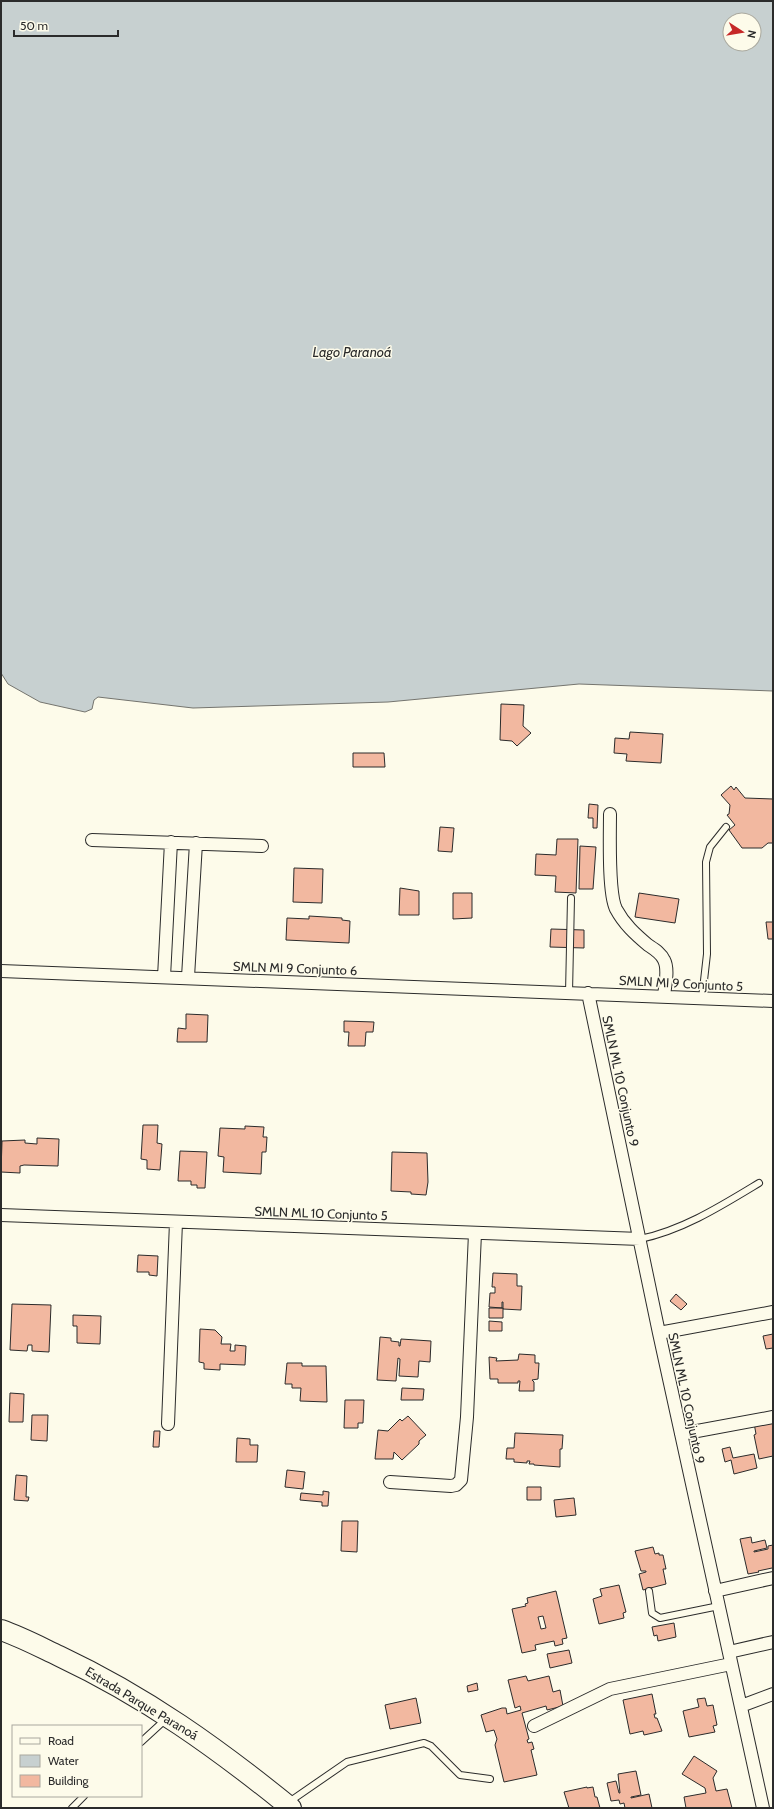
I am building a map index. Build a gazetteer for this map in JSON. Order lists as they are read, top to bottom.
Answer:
{
  "streets": {
    "main road": ["Estrada Parque Paranoá"],
    "street": [
      "SMLN MI 9 Conjunto 6",
      "SMLN MI 9 Conjunto 5",
      "SMLN ML 10 Conjunto 9",
      "SMLN ML 10 Conjunto 5"
    ]
  },
  "crossings": [
    ["SMLN MI 9 Conjunto 6", "SMLN MI 9 Conjunto 5"],
    ["SMLN MI 9 Conjunto 6", "SMLN ML 10 Conjunto 9"],
    ["SMLN MI 9 Conjunto 5", "SMLN ML 10 Conjunto 9"],
    ["SMLN ML 10 Conjunto 9", "SMLN ML 10 Conjunto 5"]
  ],
  "water": ["Lago Paranoá"],
  "legend": ["Road", "Water", "Building"],
  "scale_bar": "50 m",
  "north": "right"
}
